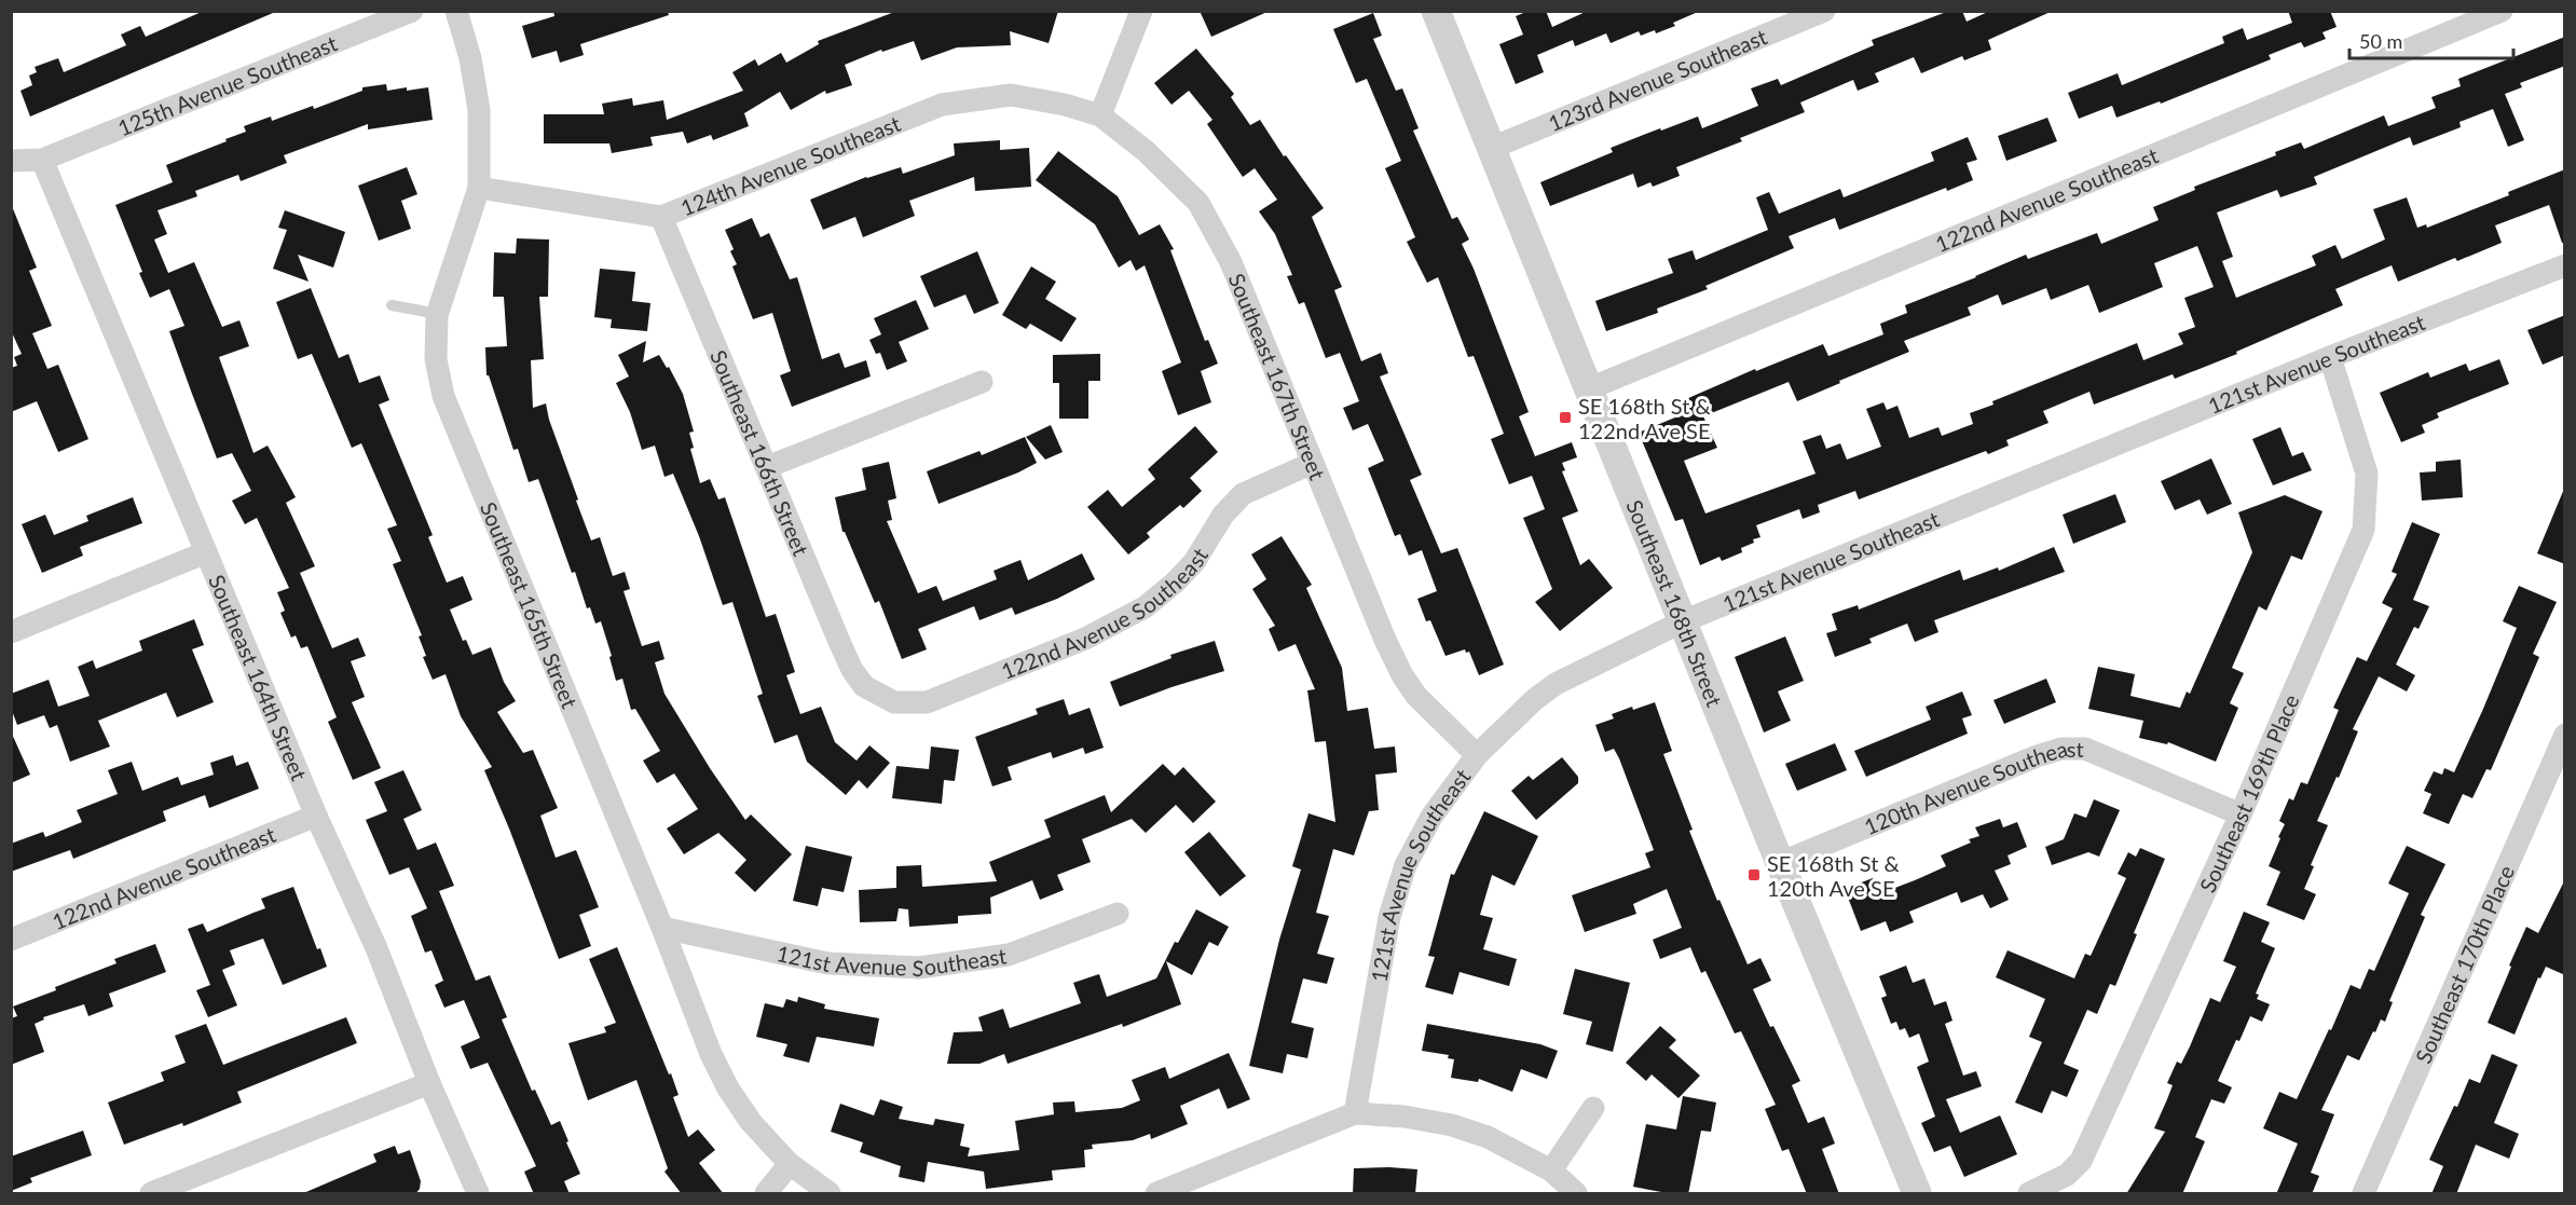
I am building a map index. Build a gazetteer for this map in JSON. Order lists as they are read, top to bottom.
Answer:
{
  "streets": {
    "street": [
      "123rd Avenue Southeast",
      "125th Avenue Southeast",
      "124th Avenue Southeast",
      "122nd Avenue Southeast",
      "121st Avenue Southeast",
      "Southeast 167th Street",
      "Southeast 166th Street",
      "Southeast 168th Street",
      "Southeast 165th Street",
      "Southeast 164th Street",
      "120th Avenue Southeast",
      "Southeast 169th Place",
      "Southeast 170th Place"
    ]
  },
  "crossings": [
    ["123rd Avenue Southeast", "Southeast 168th Street"],
    ["125th Avenue Southeast", "Southeast 164th Street"],
    ["124th Avenue Southeast", "Southeast 167th Street"],
    ["124th Avenue Southeast", "Southeast 166th Street"],
    ["124th Avenue Southeast", "Southeast 165th Street"],
    ["122nd Avenue Southeast", "Southeast 167th Street"],
    ["122nd Avenue Southeast", "Southeast 166th Street"],
    ["122nd Avenue Southeast", "Southeast 168th Street"],
    ["122nd Avenue Southeast", "Southeast 164th Street"],
    ["121st Avenue Southeast", "Southeast 167th Street"],
    ["121st Avenue Southeast", "Southeast 168th Street"],
    ["121st Avenue Southeast", "Southeast 165th Street"],
    ["121st Avenue Southeast", "Southeast 169th Place"],
    ["Southeast 168th Street", "120th Avenue Southeast"],
    ["120th Avenue Southeast", "Southeast 169th Place"]
  ],
  "places": {
    "transit": ["SE 168th St & 122nd Ave SE", "SE 168th St & 120th Ave SE"]
  },
  "scale_bar": "50 m"
}
